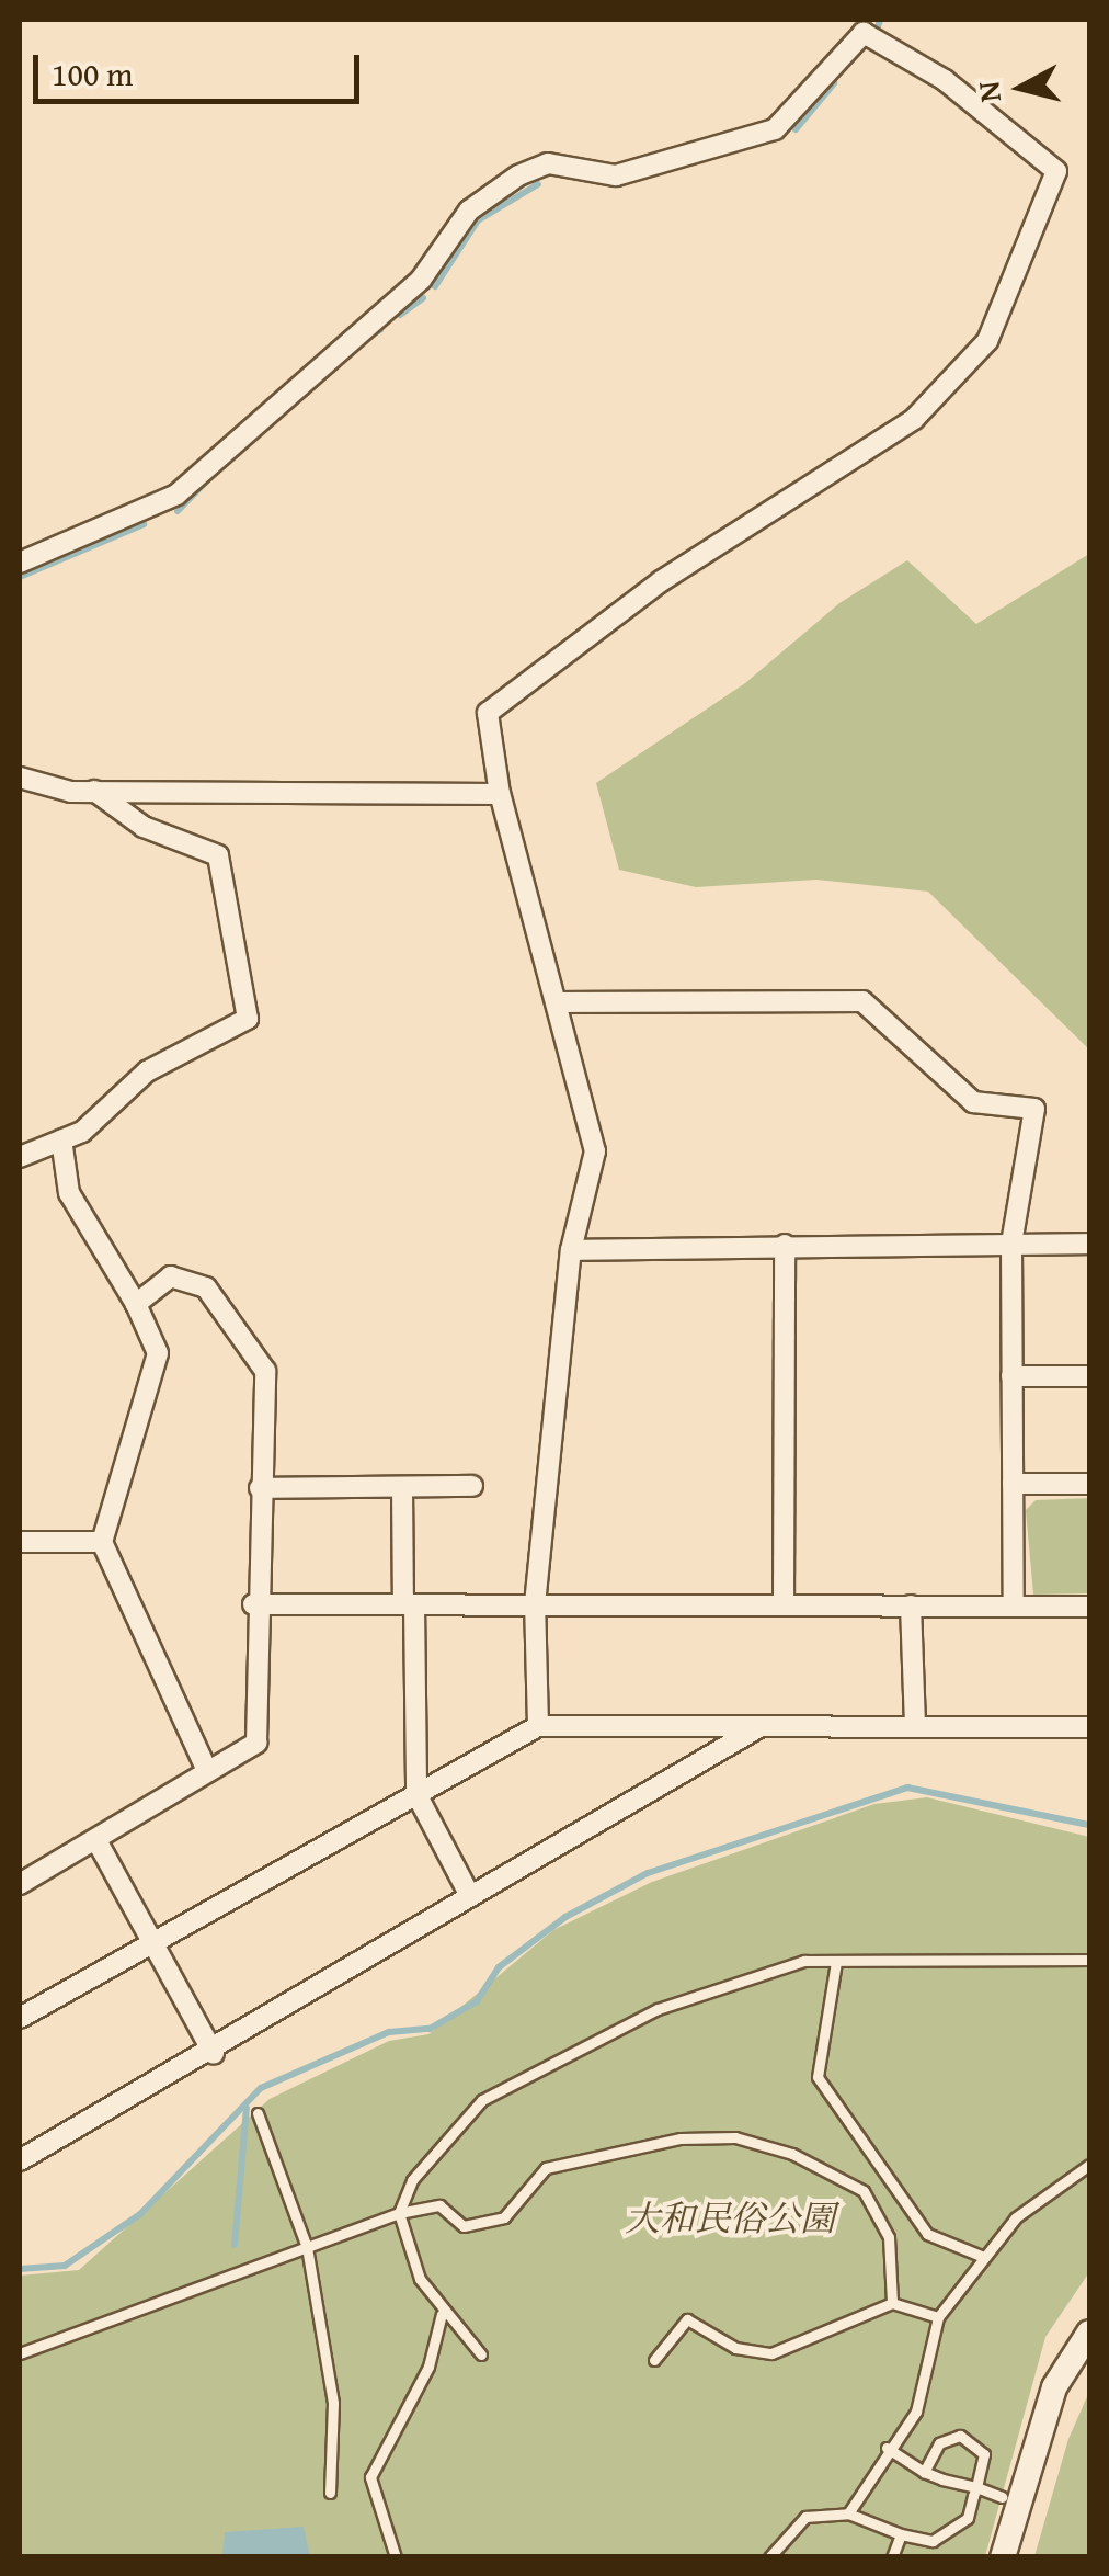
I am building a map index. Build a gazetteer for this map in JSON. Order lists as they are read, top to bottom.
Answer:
{
  "parks": ["大和民俗公園"],
  "scale_bar": "100 m",
  "north": "left"
}
